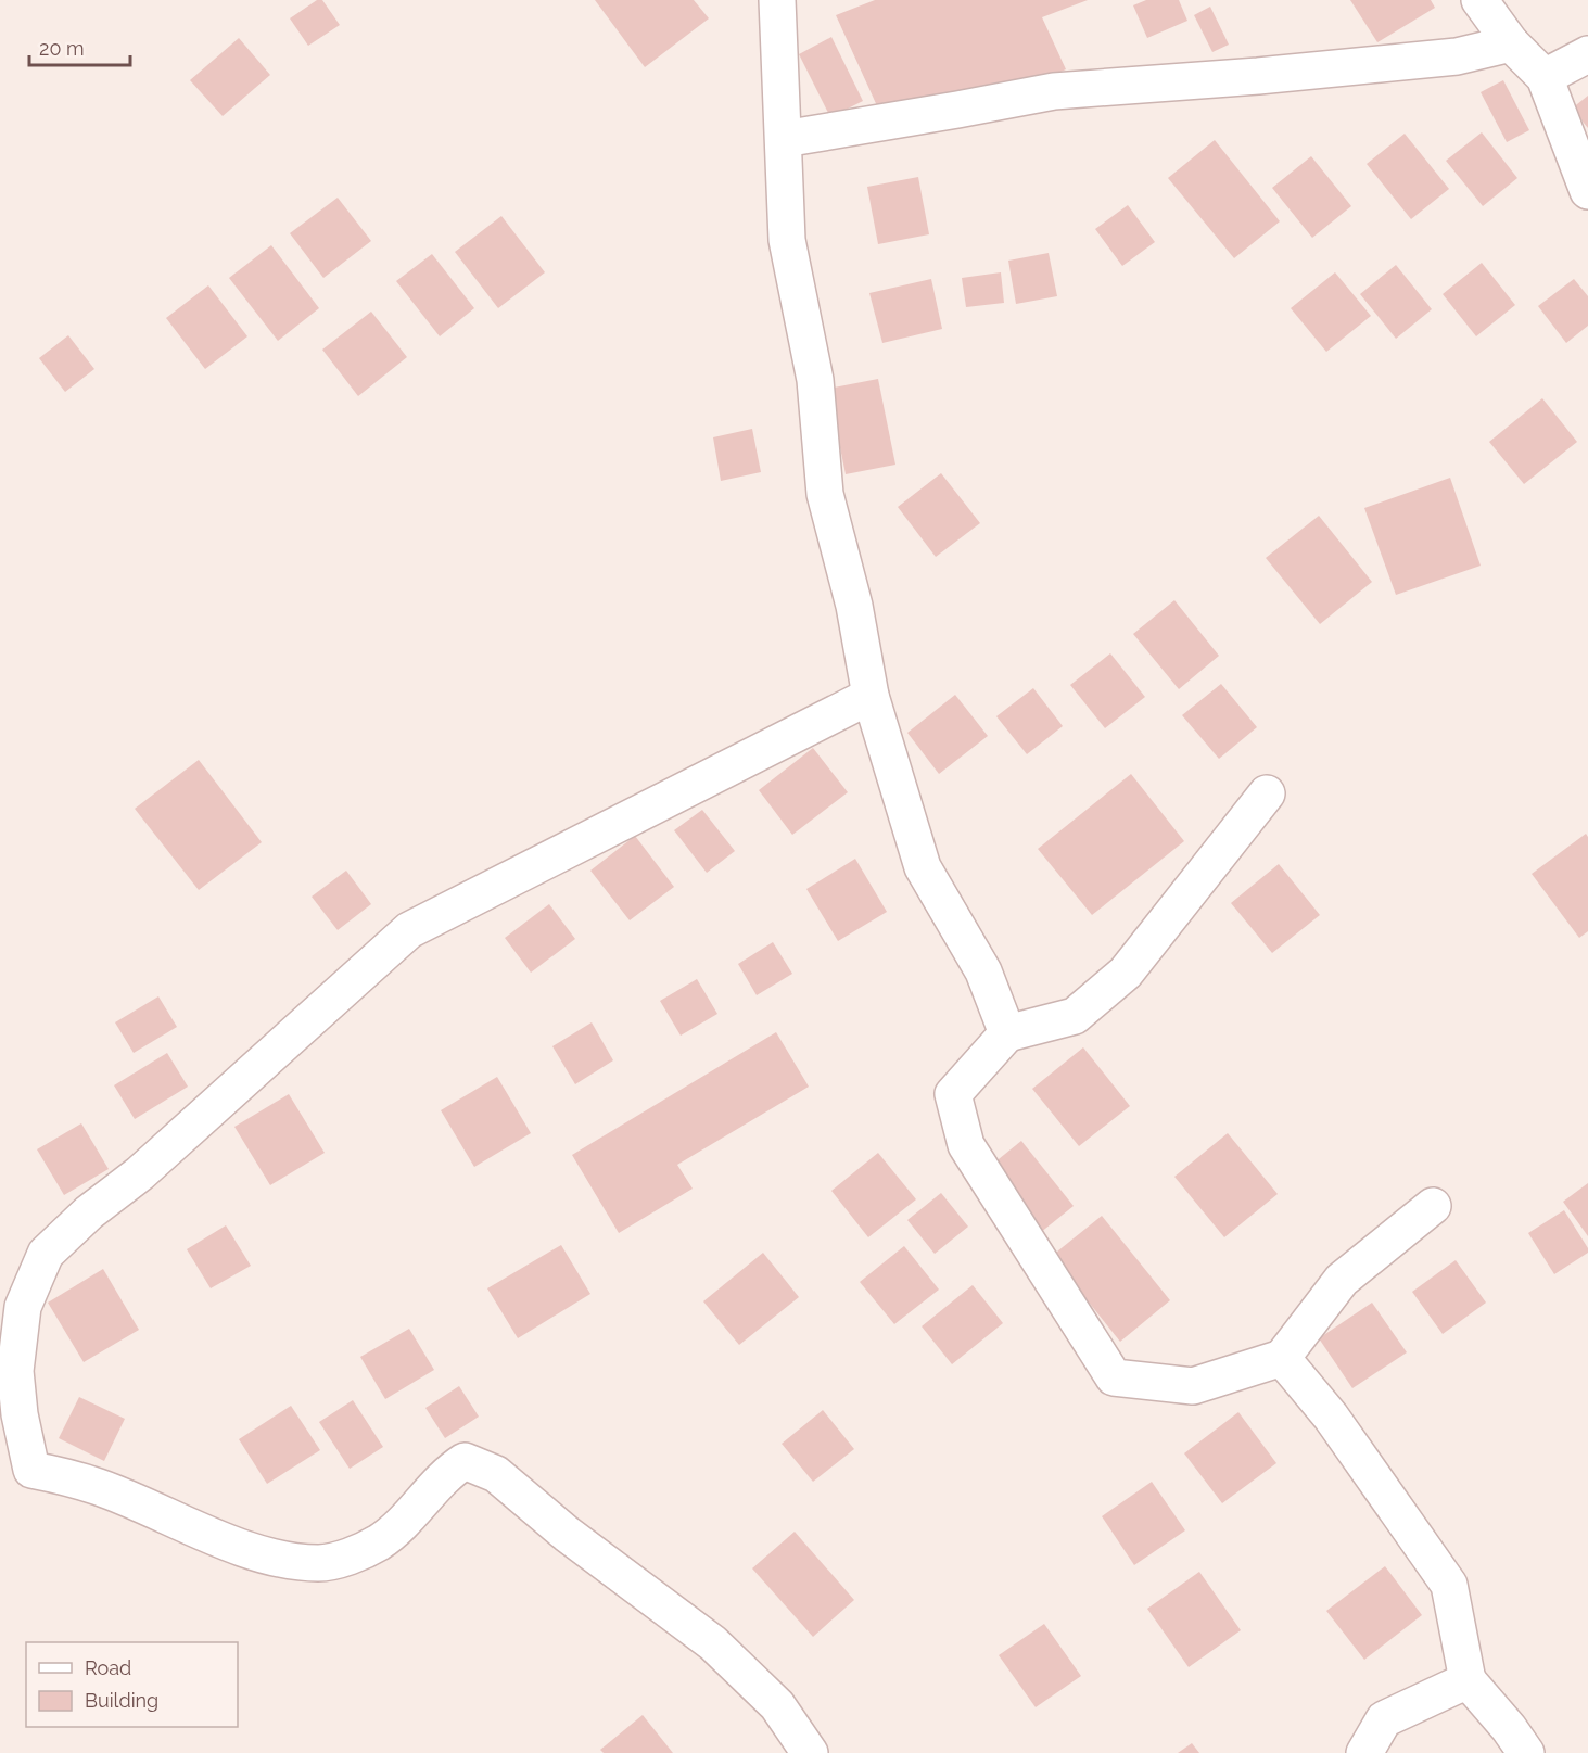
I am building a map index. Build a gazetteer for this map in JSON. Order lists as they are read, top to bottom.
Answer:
{
  "legend": ["Road", "Building"],
  "scale_bar": "20 m"
}
